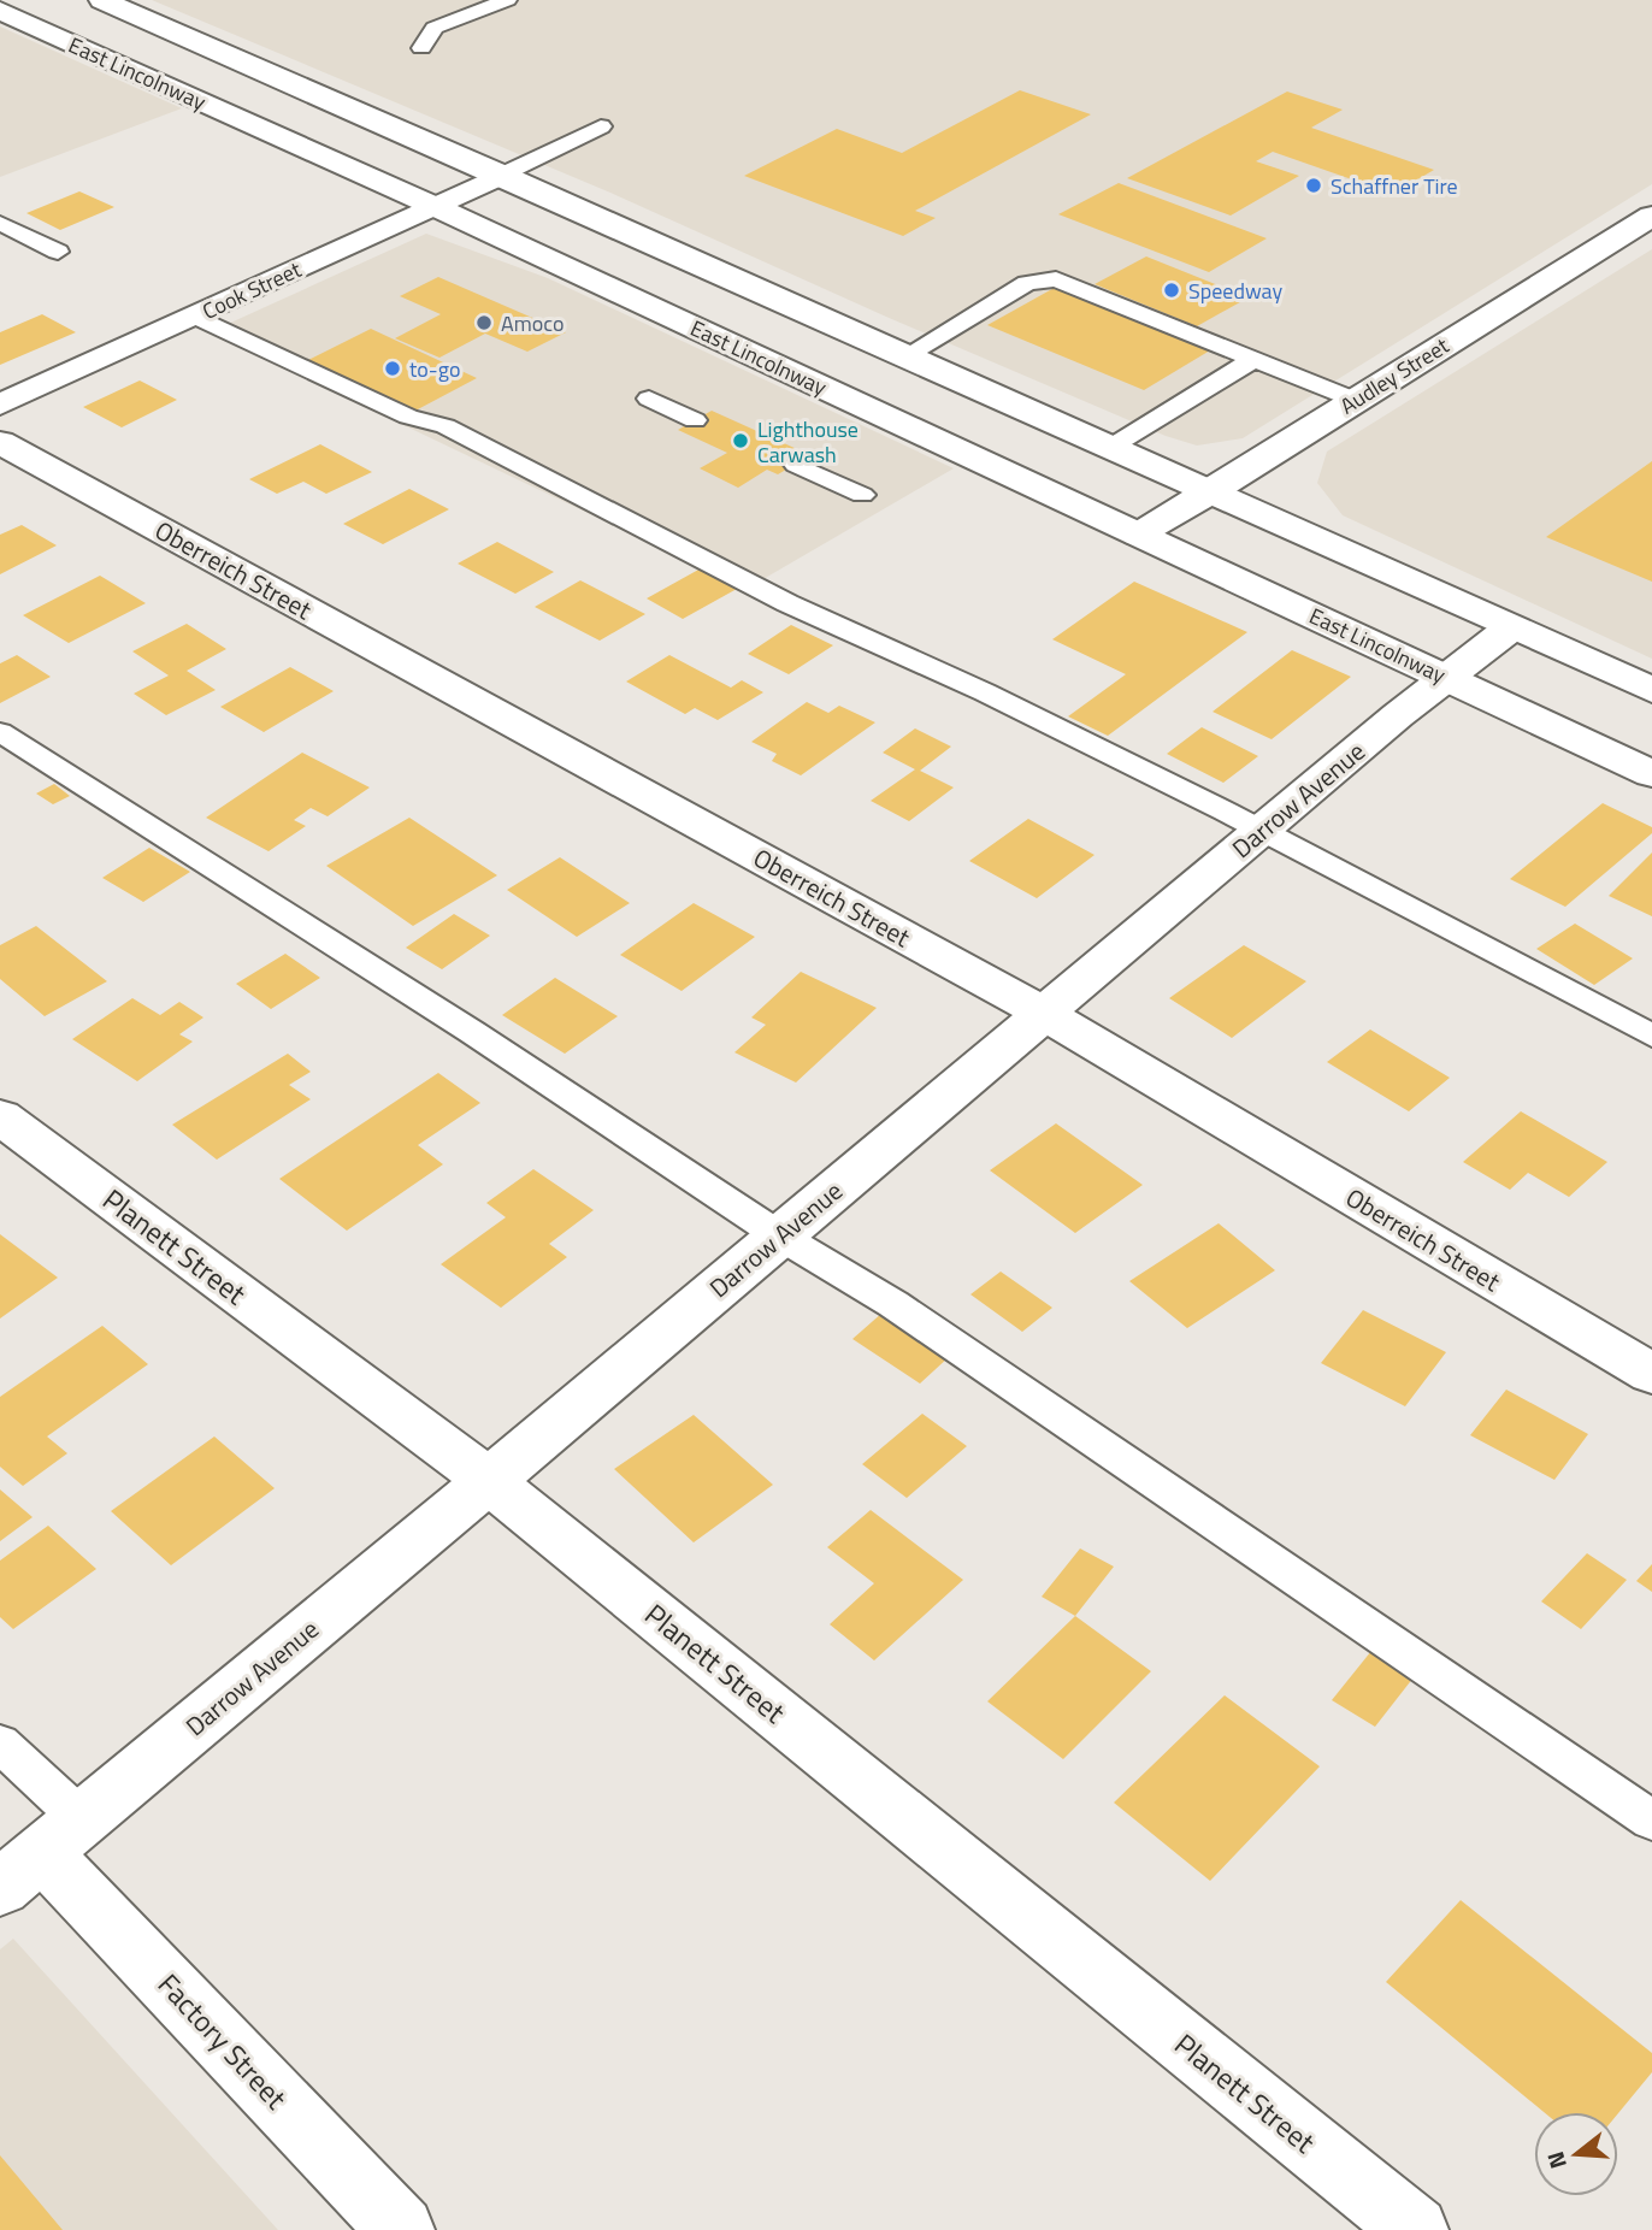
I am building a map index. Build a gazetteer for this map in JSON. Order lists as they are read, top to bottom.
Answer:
{
  "streets": {
    "street": [
      "East Lincolnway",
      "Cook Street",
      "Audley Street",
      "Oberreich Street",
      "Darrow Avenue",
      "Planett Street",
      "Factory Street"
    ]
  },
  "crossings": [
    ["East Lincolnway", "Cook Street"],
    ["East Lincolnway", "Audley Street"],
    ["East Lincolnway", "Darrow Avenue"],
    ["Oberreich Street", "Darrow Avenue"],
    ["Darrow Avenue", "Planett Street"],
    ["Darrow Avenue", "Factory Street"]
  ],
  "places": [
    "Schaffner Tire",
    "Speedway",
    "Amoco",
    "to-go",
    "Lighthouse Carwash"
  ],
  "north": "left"
}
